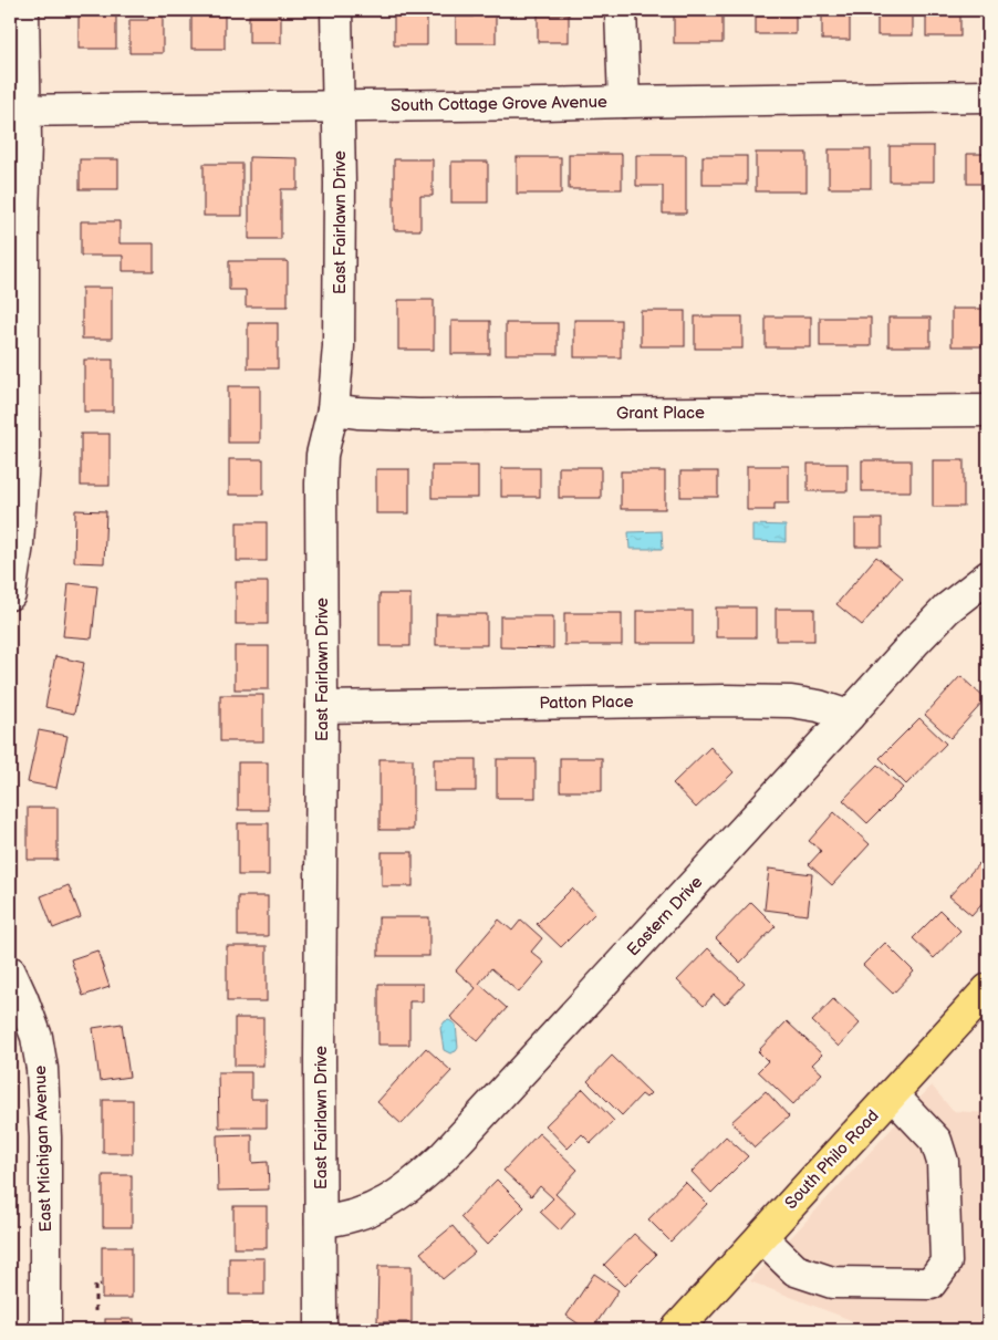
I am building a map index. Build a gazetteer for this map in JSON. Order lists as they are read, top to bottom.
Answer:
{
  "streets": {
    "main road": ["South Philo Road"],
    "street": [
      "South Cottage Grove Avenue",
      "East Fairlawn Drive",
      "Grant Place",
      "Patton Place",
      "Eastern Drive",
      "East Michigan Avenue"
    ]
  },
  "crossings": [
    ["South Cottage Grove Avenue", "East Fairlawn Drive"],
    ["East Fairlawn Drive", "Grant Place"],
    ["East Fairlawn Drive", "Patton Place"],
    ["East Fairlawn Drive", "Eastern Drive"],
    ["Patton Place", "Eastern Drive"]
  ]
}
